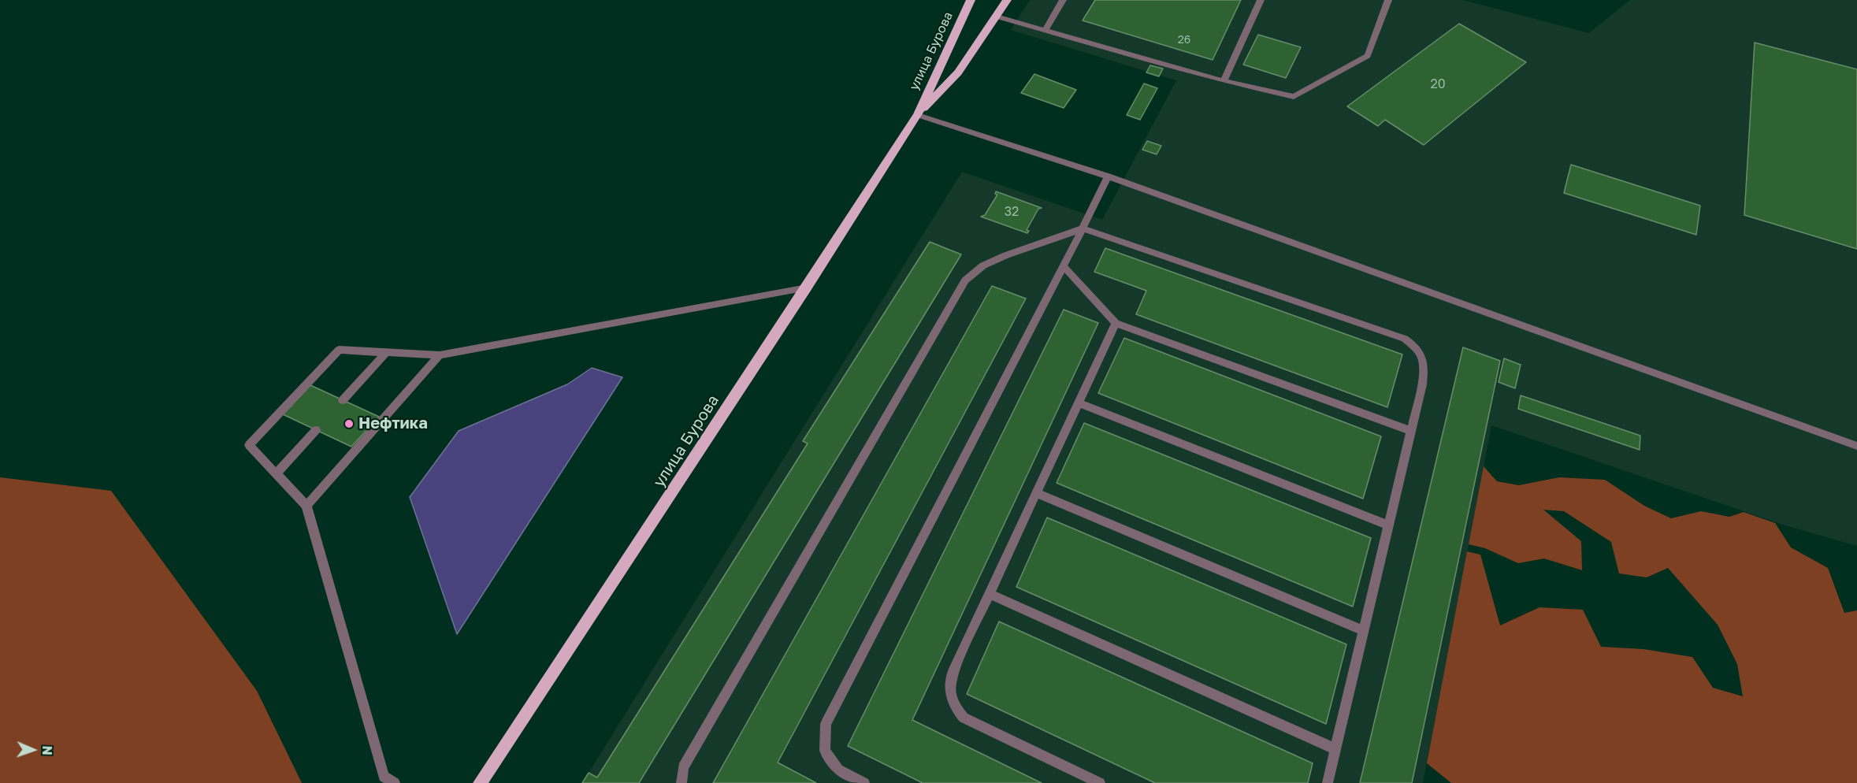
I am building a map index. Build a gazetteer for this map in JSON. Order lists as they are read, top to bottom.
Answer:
{
  "streets": {
    "main road": ["улица Бурова"]
  },
  "places": ["Нефтика"],
  "house_numbers": ["26", "20", "32"],
  "north": "right"
}
